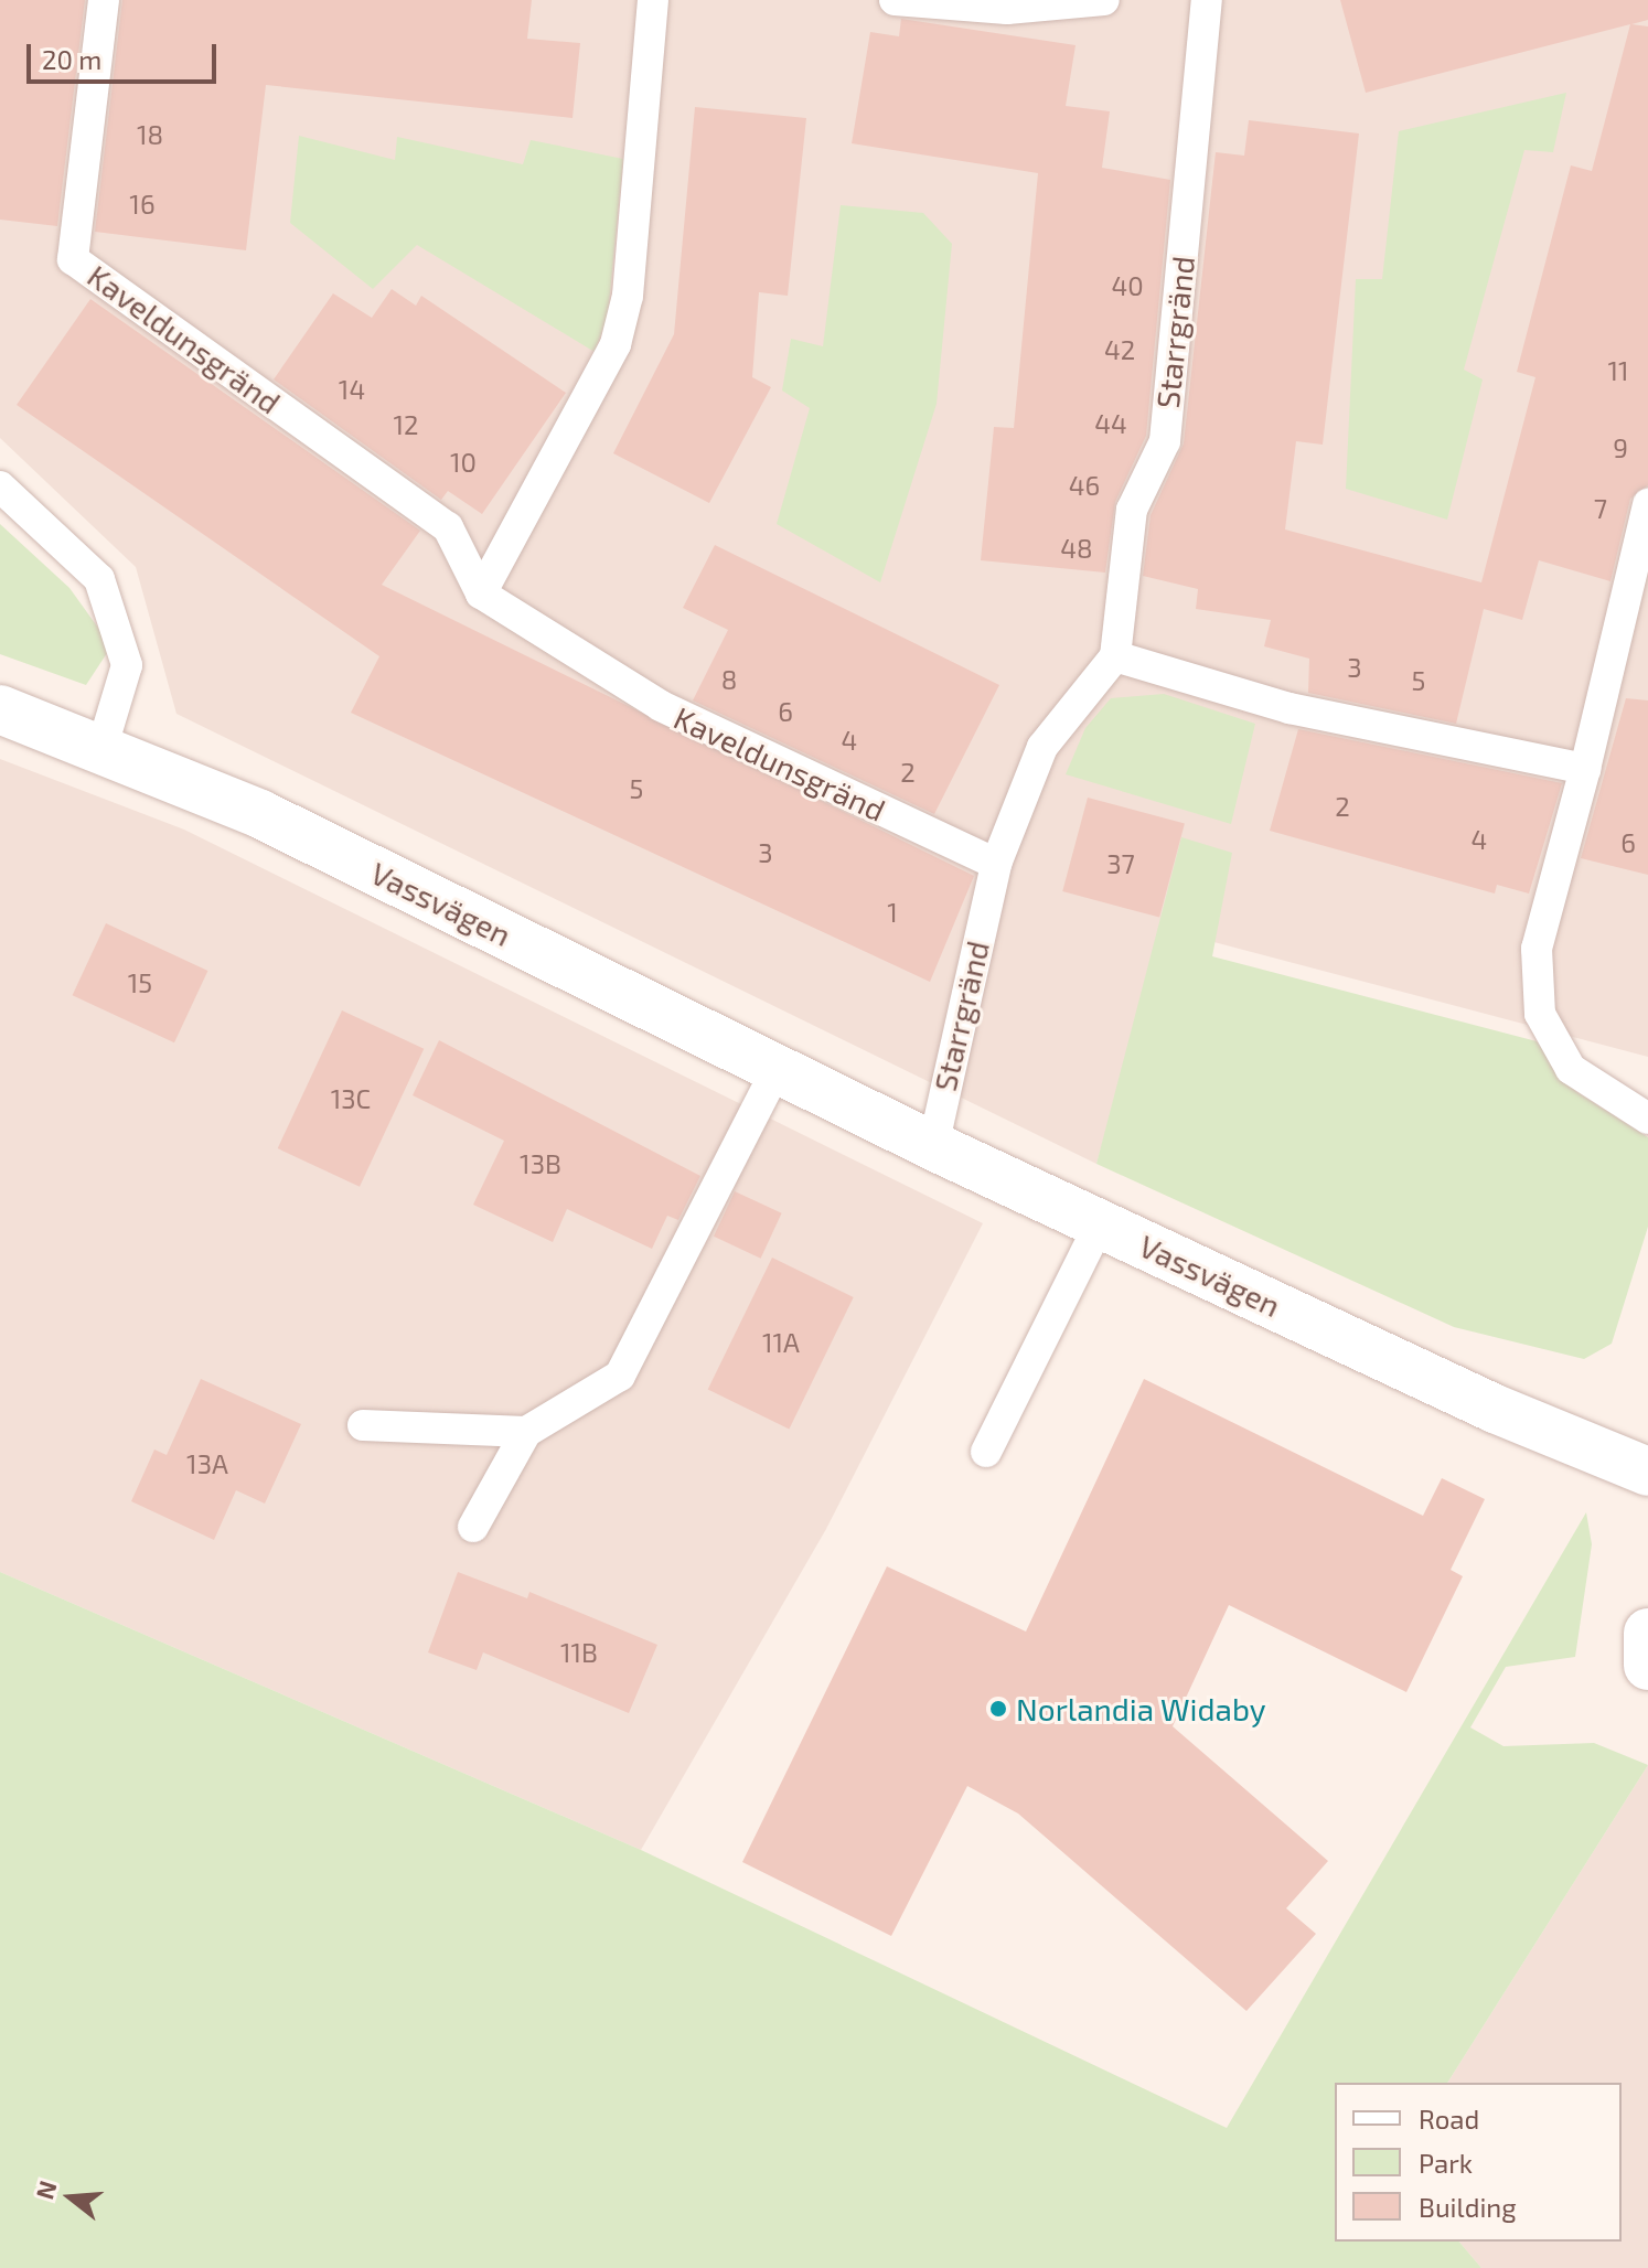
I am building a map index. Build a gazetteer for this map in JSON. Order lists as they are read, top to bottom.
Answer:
{
  "streets": {
    "street": ["Vassvägen"],
    "lane": ["Starrgränd", "Kaveldunsgränd"]
  },
  "crossings": [
    ["Starrgränd", "Kaveldunsgränd"],
    ["Starrgränd", "Vassvägen"]
  ],
  "places": ["Norlandia Widaby"],
  "house_numbers": [
    "18",
    "16",
    "40",
    "42",
    "11",
    "14",
    "44",
    "12",
    "9",
    "10",
    "46",
    "7",
    "48",
    "3",
    "8",
    "5",
    "6",
    "4",
    "2",
    "5",
    "2",
    "4",
    "6",
    "3",
    "37",
    "1",
    "15",
    "13C",
    "13B",
    "11A",
    "13A",
    "11B"
  ],
  "legend": ["Road", "Park", "Building"],
  "scale_bar": "20 m",
  "north": "left"
}
